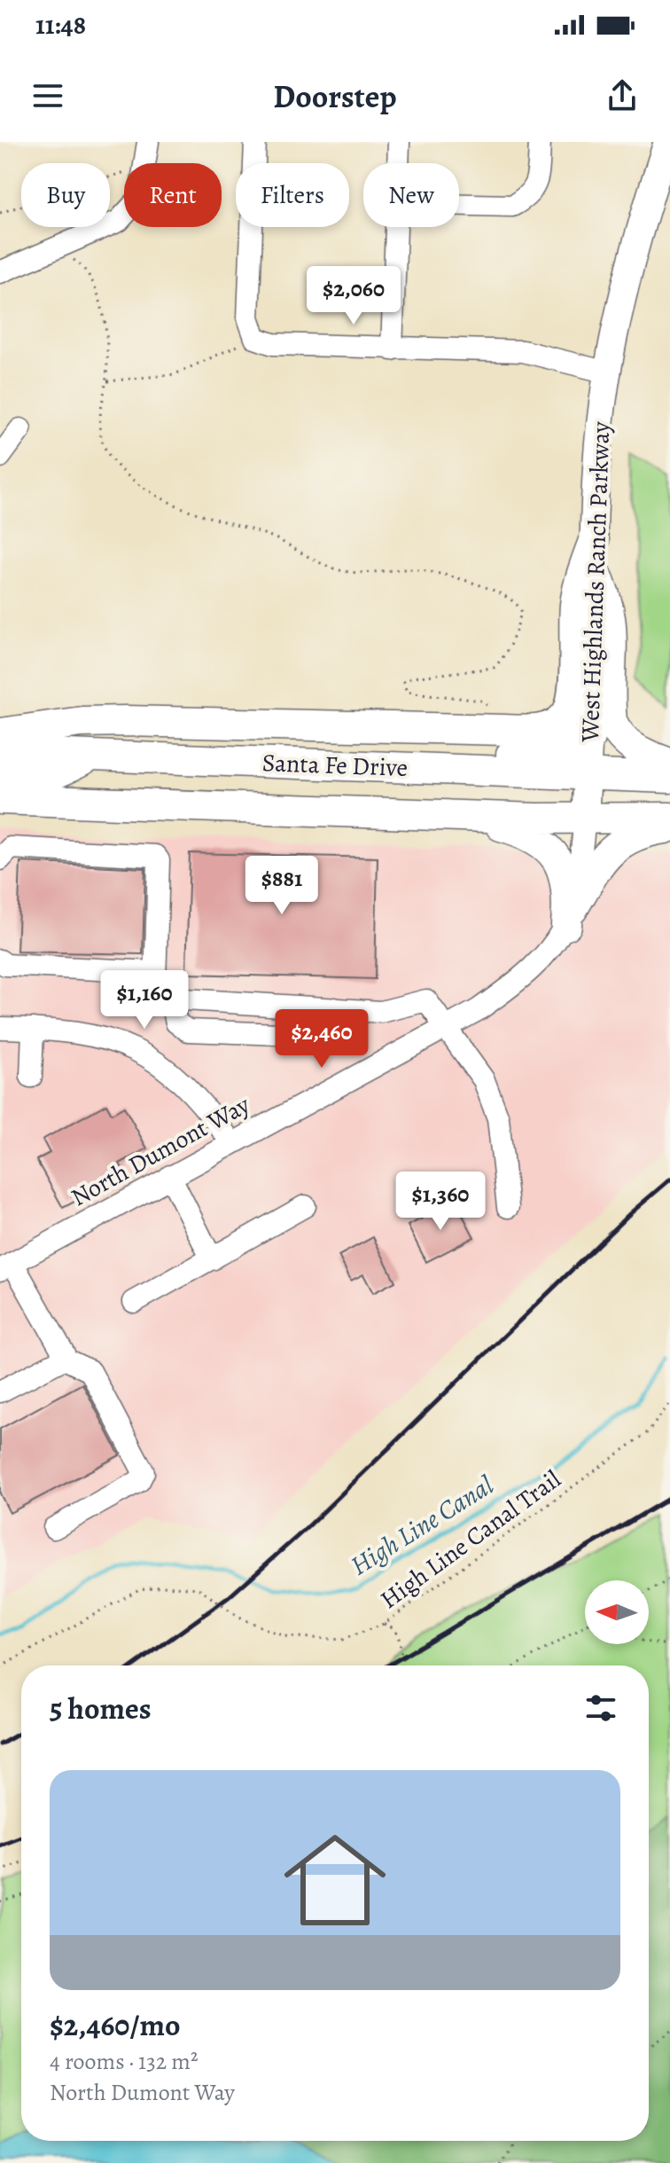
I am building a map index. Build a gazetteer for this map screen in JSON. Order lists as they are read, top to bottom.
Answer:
{
  "streets": {
    "highway": ["Santa Fe Drive"],
    "main road": ["West Highlands Ranch Parkway"],
    "street": ["North Dumont Way"],
    "path": ["High Line Canal Trail"]
  },
  "crossings": [
    ["West Highlands Ranch Parkway", "Santa Fe Drive"],
    ["West Highlands Ranch Parkway", "North Dumont Way"],
    ["Santa Fe Drive", "North Dumont Way"]
  ],
  "water": ["High Line Canal"],
  "north": "left",
  "page": {
    "status": "11:48",
    "header": "Doorstep",
    "chip": [
      "Buy",
      "Rent",
      "Filters",
      "New"
    ],
    "price": [
      "$2,060",
      "$881",
      "$1,160",
      "$2,460",
      "$1,360"
    ],
    "heading": "5 homes",
    "list": [
      {
        "name": "$2,460/mo",
        "note": "4 rooms · 132 m² · North Dumont Way"
      }
    ]
  }
}
